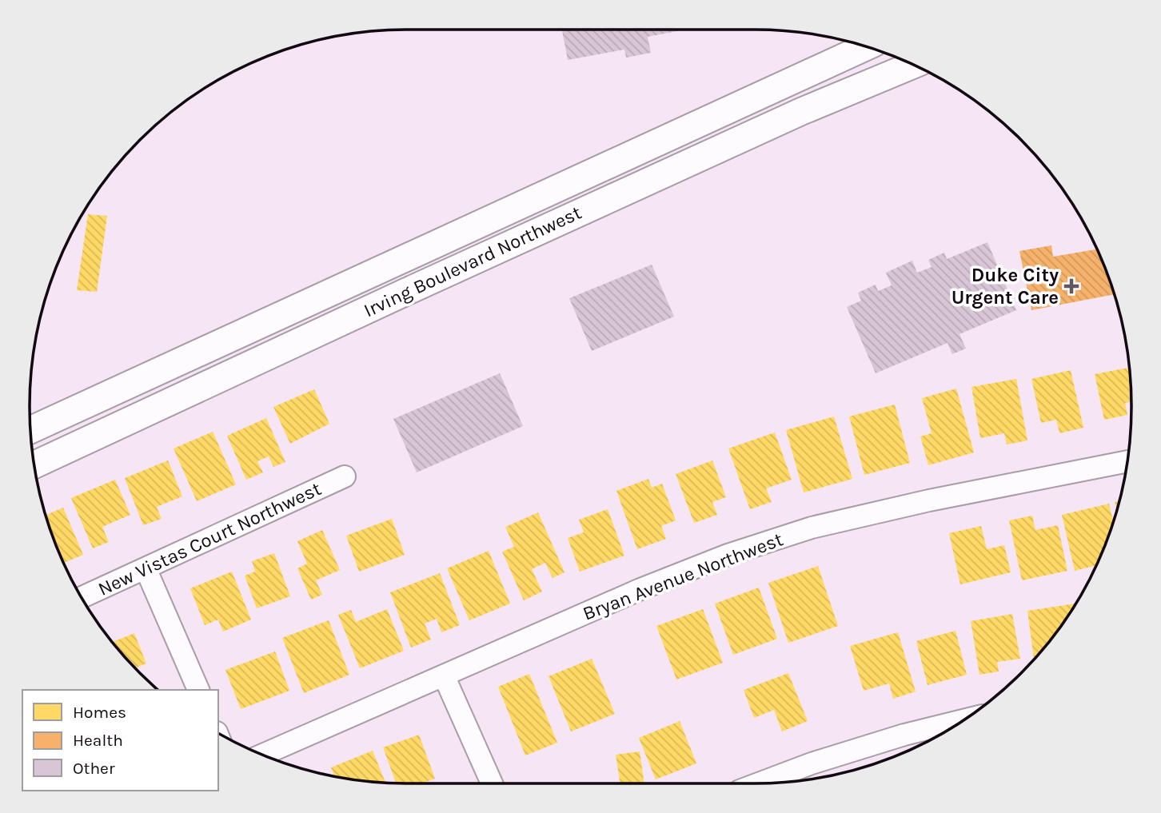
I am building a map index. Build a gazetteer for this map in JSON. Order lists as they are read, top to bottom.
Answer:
{
  "streets": {
    "street": ["Irving Boulevard Northwest", "New Vistas Court Northwest", "Bryan Avenue Northwest"]
  },
  "places": {
    "health": ["Duke City Urgent Care"]
  },
  "legend": ["Homes", "Health", "Other"]
}
